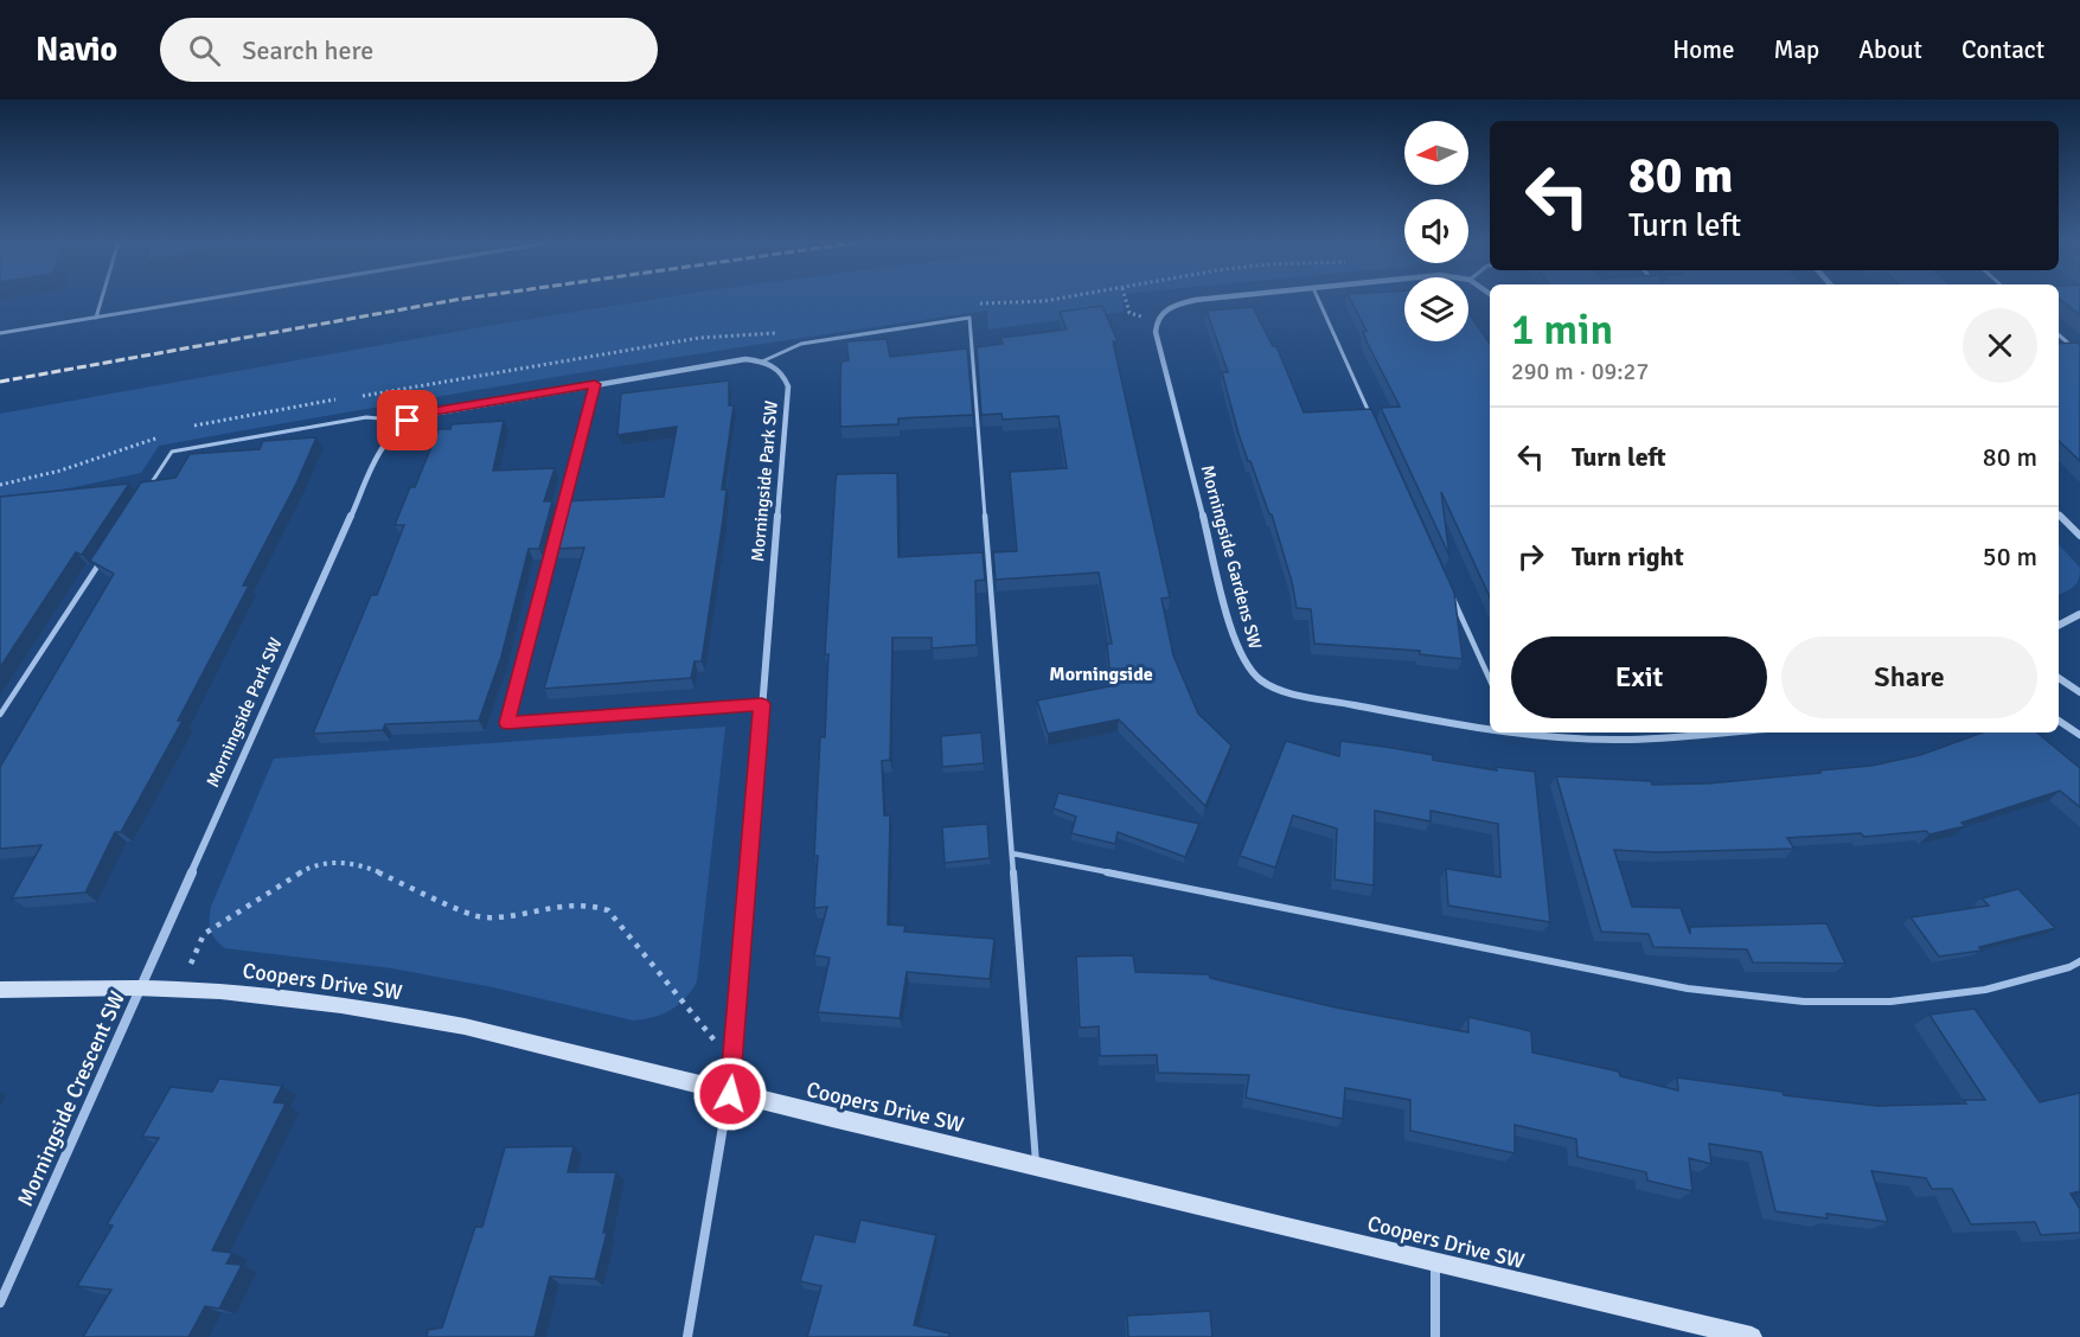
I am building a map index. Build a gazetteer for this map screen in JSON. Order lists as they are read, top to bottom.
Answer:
{
  "streets": {
    "street": [
      "Morningside Park SW",
      "Morningside Gardens SW",
      "Coopers Drive SW",
      "Morningside Crescent SW"
    ]
  },
  "crossings": [
    ["Morningside Park SW", "Coopers Drive SW"],
    ["Morningside Park SW", "Morningside Crescent SW"],
    ["Coopers Drive SW", "Morningside Crescent SW"]
  ],
  "districts": ["Morningside"],
  "north": "left",
  "page": {
    "header": "Navio",
    "search": "Search here",
    "nav": [
      "Home",
      "Map",
      "About",
      "Contact"
    ],
    "turn": ["80 m", "Turn left"],
    "heading": ["1 min", "290 m · 09:27"],
    "list": [
      {
        "name": "Turn left",
        "value": "80 m"
      },
      {
        "name": "Turn right",
        "value": "50 m"
      }
    ],
    "buttons": ["Exit", "Share"]
  }
}
